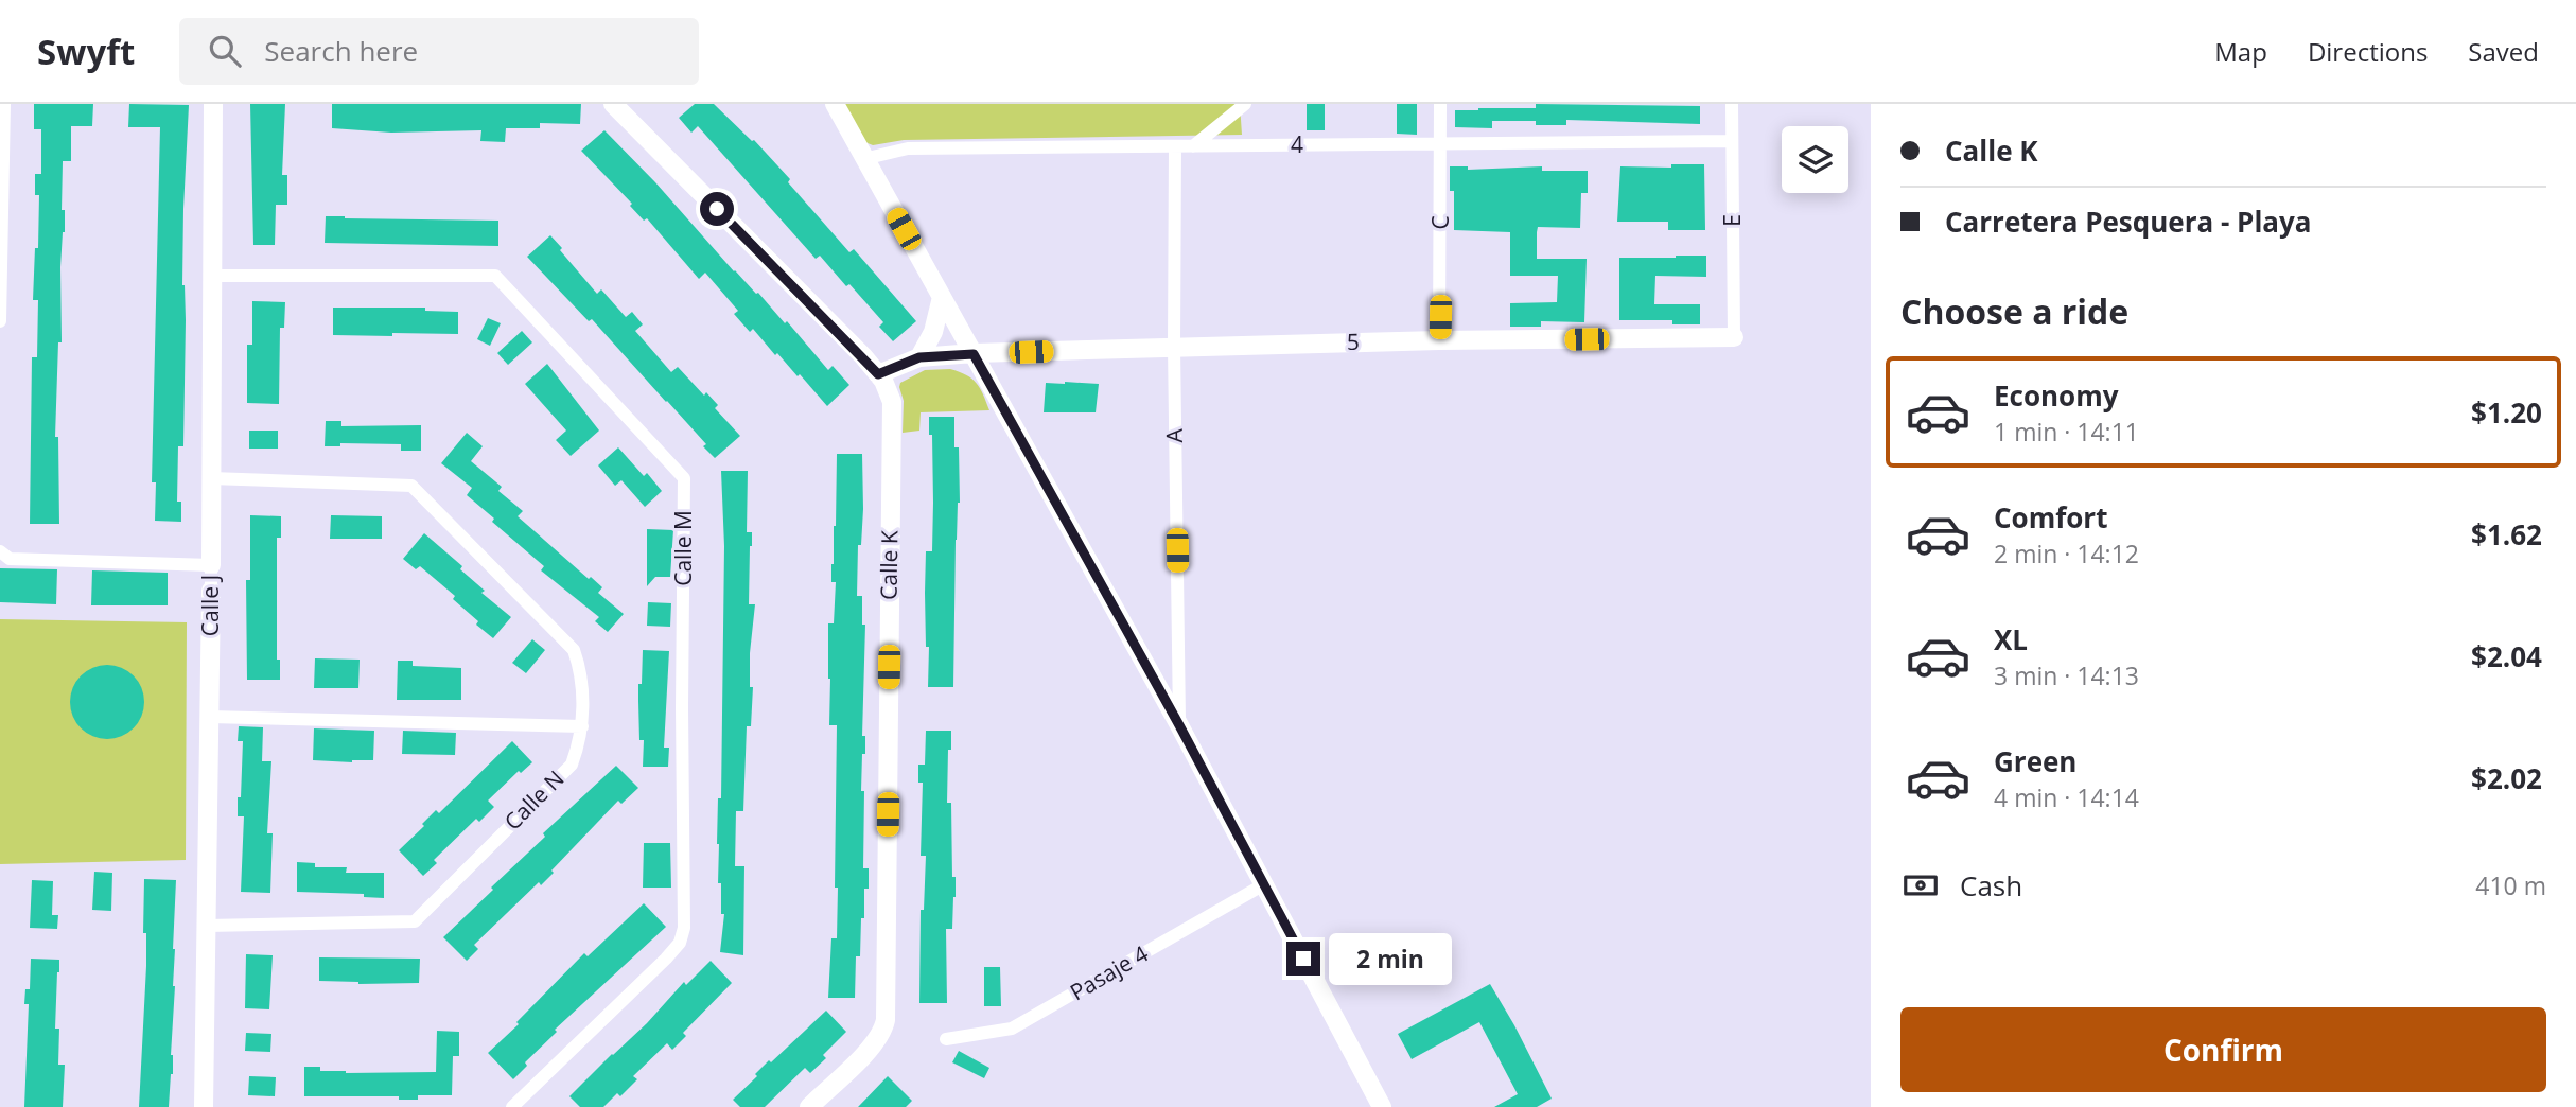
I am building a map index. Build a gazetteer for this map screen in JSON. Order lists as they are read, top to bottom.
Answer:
{
  "streets": {
    "street": [
      "4",
      "E",
      "C",
      "5",
      "A",
      "Calle M",
      "Calle K",
      "Calle J",
      "Calle N",
      "Pasaje 4"
    ]
  },
  "crossings": [
    ["4", "E"],
    ["4", "C"],
    ["4", "A"],
    ["E", "5"],
    ["C", "5"],
    ["5", "A"],
    ["5", "Calle K"],
    ["Calle M", "Calle J"],
    ["Calle J", "Calle N"]
  ],
  "page": {
    "header": "Swyft",
    "search": "Search here",
    "nav": ["Map", "Directions", "Saved"],
    "banner": ["Calle K", "Carretera Pesquera - Playa"],
    "heading": "Choose a ride",
    "list": [
      {
        "name": "Economy",
        "note": "1 min · 14:11",
        "value": "$1.20"
      },
      {
        "name": "Comfort",
        "note": "2 min · 14:12",
        "value": "$1.62"
      },
      {
        "name": "XL",
        "note": "3 min · 14:13",
        "value": "$2.04"
      },
      {
        "name": "Green",
        "note": "4 min · 14:14",
        "value": "$2.02"
      }
    ],
    "pay": ["Cash", "410 m"],
    "bubble": "2 min",
    "buttons": "Confirm"
  }
}
